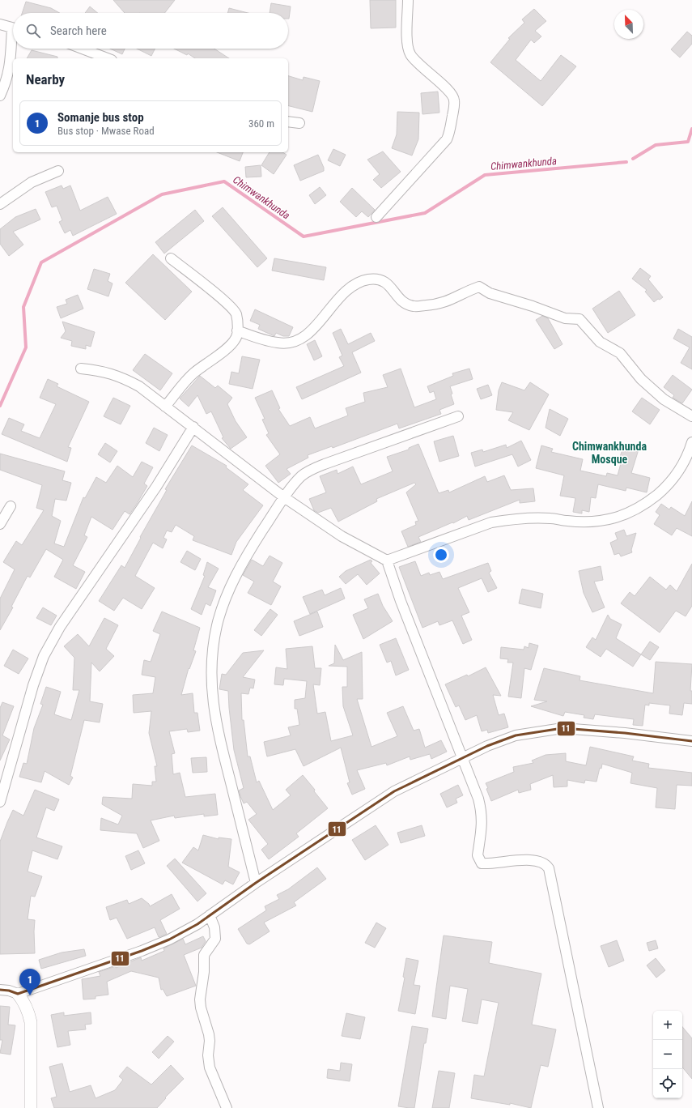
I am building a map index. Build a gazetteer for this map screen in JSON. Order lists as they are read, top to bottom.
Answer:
{
  "districts": ["Chimwankhunda Mosque"],
  "water": ["Chimwankhunda"],
  "lines": ["transit line 11"],
  "north": "top left",
  "page": {
    "search": "Search here",
    "heading": "Nearby",
    "list": [
      {
        "mark": "1",
        "name": "Somanje bus stop",
        "note": "Bus stop · Mwase Road",
        "value": "360 m"
      }
    ],
    "pins": "1",
    "map_buttons": ["+", "−"]
  }
}
